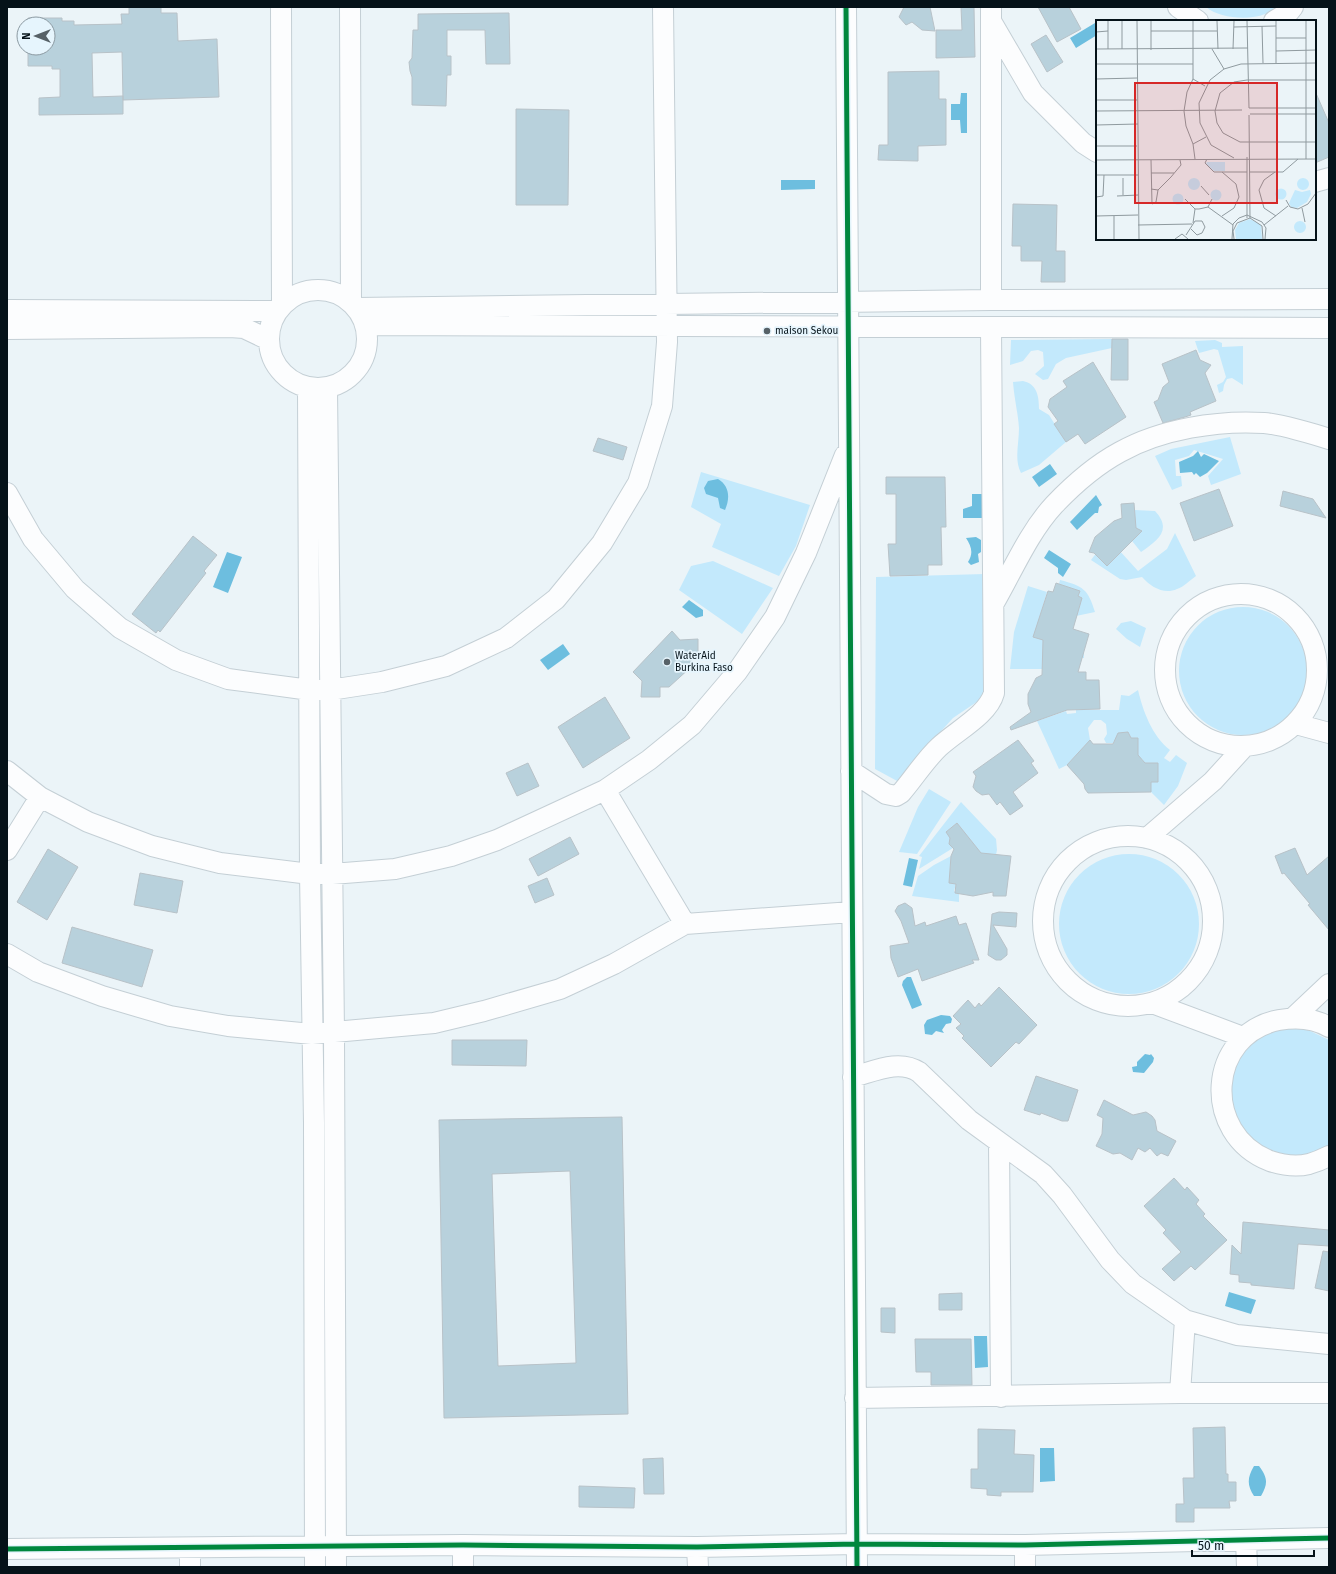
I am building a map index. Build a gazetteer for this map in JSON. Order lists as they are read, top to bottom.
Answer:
{
  "places": ["maison Sekou", "WaterAid Burkina Faso"],
  "scale_bar": "50 m",
  "north": "left"
}
